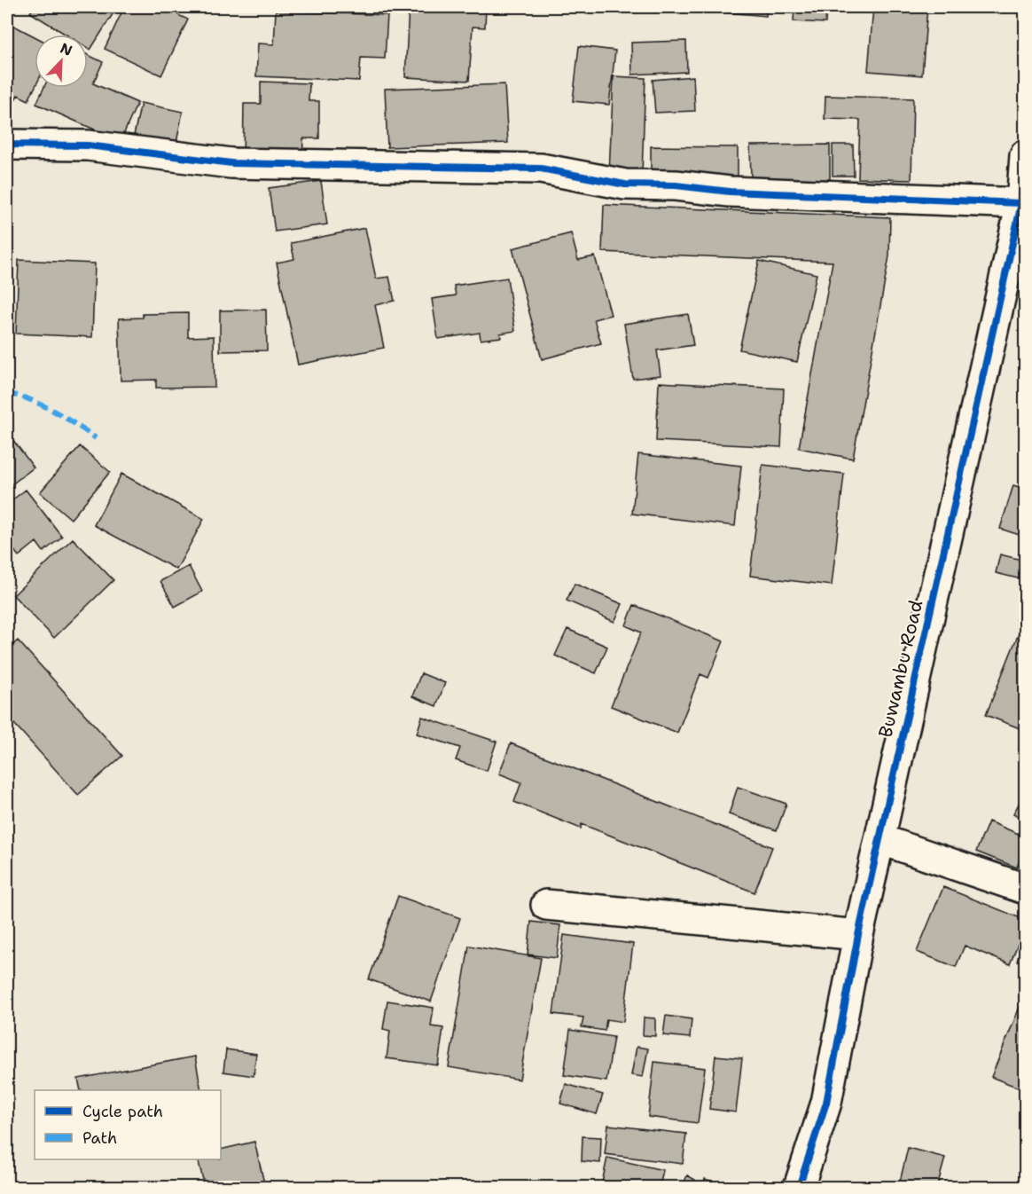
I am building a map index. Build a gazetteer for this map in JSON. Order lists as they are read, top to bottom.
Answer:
{
  "streets": {
    "street": ["Buwambu Road"]
  },
  "legend": ["Cycle path", "Path"],
  "north": "top right"
}
